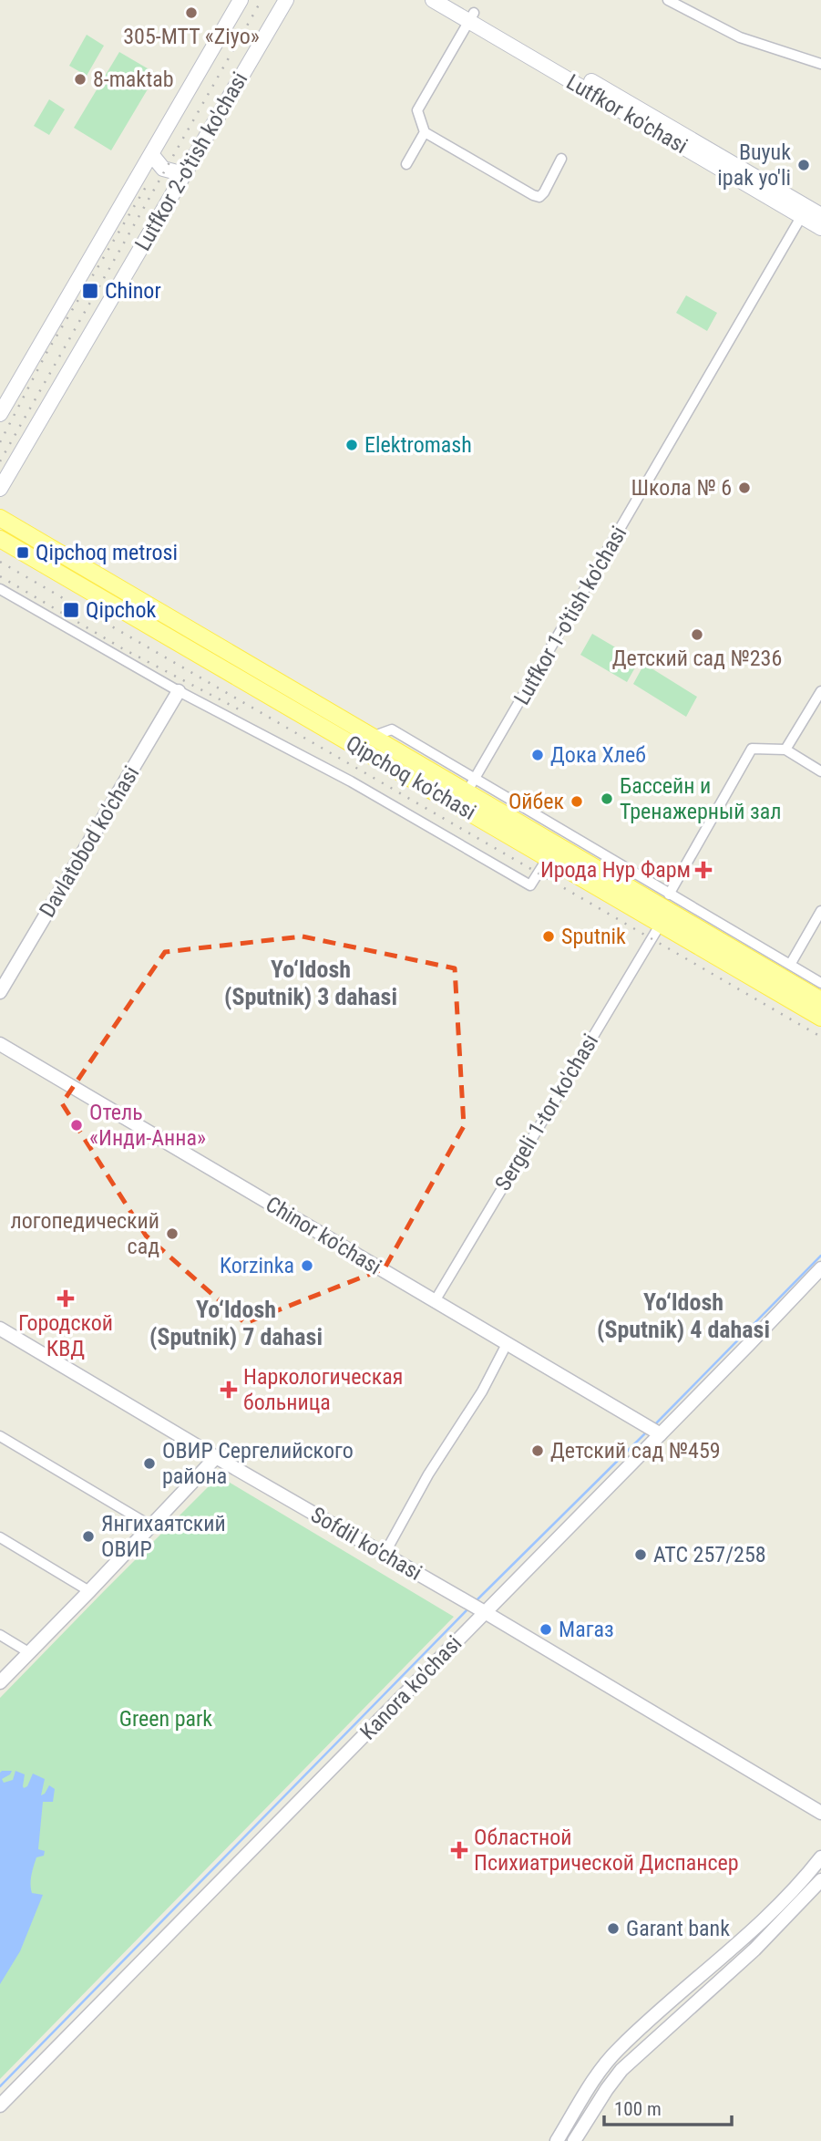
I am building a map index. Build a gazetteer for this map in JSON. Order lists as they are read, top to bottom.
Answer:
{
  "streets": {
    "main road": ["Lutfkor ko'chasi", "Lutfkor 2-o'tish ko'chasi", "Qipchoq ko'chasi"],
    "street": [
      "Lutfkor 1-o'tish ko'chasi",
      "Davlatobod ko'chasi",
      "Sergeli 1-tor ko'chasi",
      "Chinor ko'chasi",
      "Sofdil ko'chasi",
      "Kanora ko'chasi"
    ]
  },
  "crossings": [
    ["Lutfkor ko'chasi", "Lutfkor 1-o'tish ko'chasi"],
    ["Lutfkor 1-o'tish ko'chasi", "Qipchoq ko'chasi"],
    ["Qipchoq ko'chasi", "Sergeli 1-tor ko'chasi"],
    ["Sergeli 1-tor ko'chasi", "Chinor ko'chasi"],
    ["Chinor ko'chasi", "Kanora ko'chasi"],
    ["Sofdil ko'chasi", "Kanora ko'chasi"]
  ],
  "districts": ["Yo‘ldosh (Sputnik) 3 dahasi", "Yo‘ldosh (Sputnik) 4 dahasi", "Yo‘ldosh (Sputnik) 7 dahasi"],
  "parks": ["Green park"],
  "places": {
    "other": [
      "305-MTT «Ziyo»",
      "8-maktab",
      "Buyuk ipak yo'li",
      "Elektromash",
      "Школа № 6",
      "Детский сад №236",
      "Дока Хлеб",
      "Бассейн и Тренажерный зал",
      "Ойбек",
      "Sputnik",
      "Отель «Инди-Анна»",
      "логопедический сад",
      "Korzinka",
      "Детский сад №459",
      "ОВИР Сергелийского района",
      "Янгихаятский ОВИР",
      "АТС 257/258",
      "Магаз",
      "Garant bank"
    ],
    "transit": ["Chinor", "Qipchoq metrosi", "Qipchok"],
    "health": [
      "Ирода Нур Фарм",
      "Городской КВД",
      "Наркологическая больница",
      "Областной Психиатрической Диспансер"
    ]
  },
  "scale_bar": "100 m"
}
